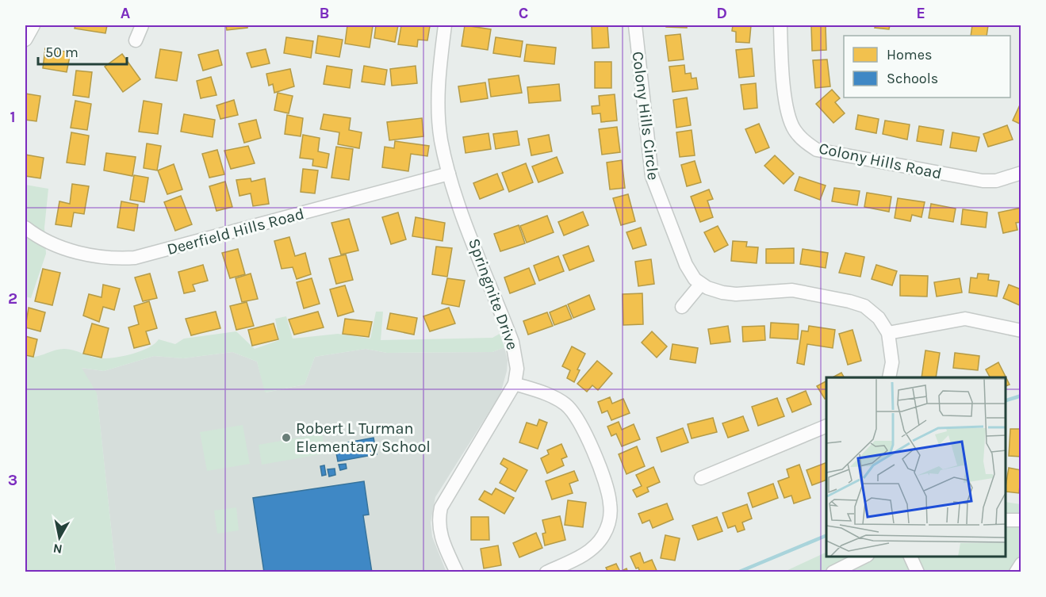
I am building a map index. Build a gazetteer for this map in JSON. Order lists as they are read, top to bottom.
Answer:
{
  "streets": {
    "street": [
      "Colony Hills Circle",
      "Colony Hills Road",
      "Deerfield Hills Road",
      "Springnite Drive"
    ]
  },
  "crossings": [
    ["Deerfield Hills Road", "Springnite Drive"]
  ],
  "places": ["Robert L Turman Elementary School"],
  "legend": ["Homes", "Schools"],
  "scale_bar": "50 m",
  "north": "bottom",
  "grid": {
    "columns": [
      "A",
      "B",
      "C",
      "D",
      "E"
    ],
    "rows": ["1", "2", "3"]
  }
}
